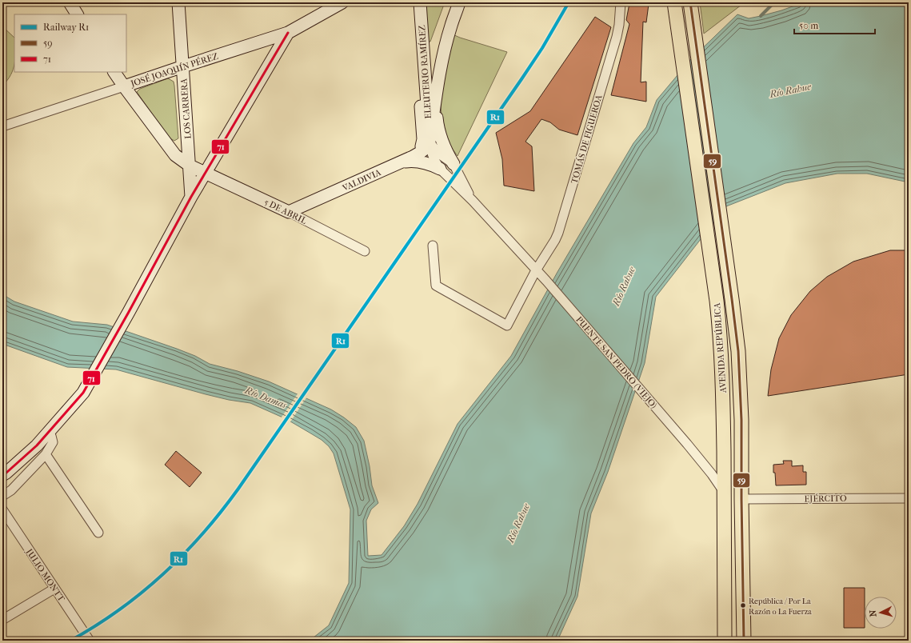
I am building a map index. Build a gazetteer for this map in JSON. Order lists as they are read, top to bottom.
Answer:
{
  "streets": {
    "main road": ["AVENIDA REPÚBLICA"],
    "street": [
      "JOSÉ JOAQUÍN PÉREZ",
      "ELEUTERIO RAMÍREZ",
      "LOS CARRERA",
      "TOMÁS DE FIGUEROA",
      "VALDIVIA",
      "5 DE ABRIL",
      "PUENTE SAN PEDRO (VIEJO)",
      "EJÉRCITO",
      "JULIO MONTT"
    ]
  },
  "crossings": [
    ["JOSÉ JOAQUÍN PÉREZ", "LOS CARRERA"],
    ["JOSÉ JOAQUÍN PÉREZ", "5 DE ABRIL"],
    ["ELEUTERIO RAMÍREZ", "TOMÁS DE FIGUEROA"],
    ["ELEUTERIO RAMÍREZ", "VALDIVIA"],
    ["ELEUTERIO RAMÍREZ", "PUENTE SAN PEDRO (VIEJO)"],
    ["LOS CARRERA", "5 DE ABRIL"],
    ["VALDIVIA", "5 DE ABRIL"],
    ["AVENIDA REPÚBLICA", "PUENTE SAN PEDRO (VIEJO)"],
    ["AVENIDA REPÚBLICA", "EJÉRCITO"]
  ],
  "water": ["Río Rahue", "Río Damas"],
  "places": ["República / Por La Razón o La Fuerza"],
  "lines": ["rail line R1", "transit line 59", "transit line 71"],
  "legend": ["Railway R1", "59", "71"],
  "scale_bar": "50 m",
  "north": "left"
}
